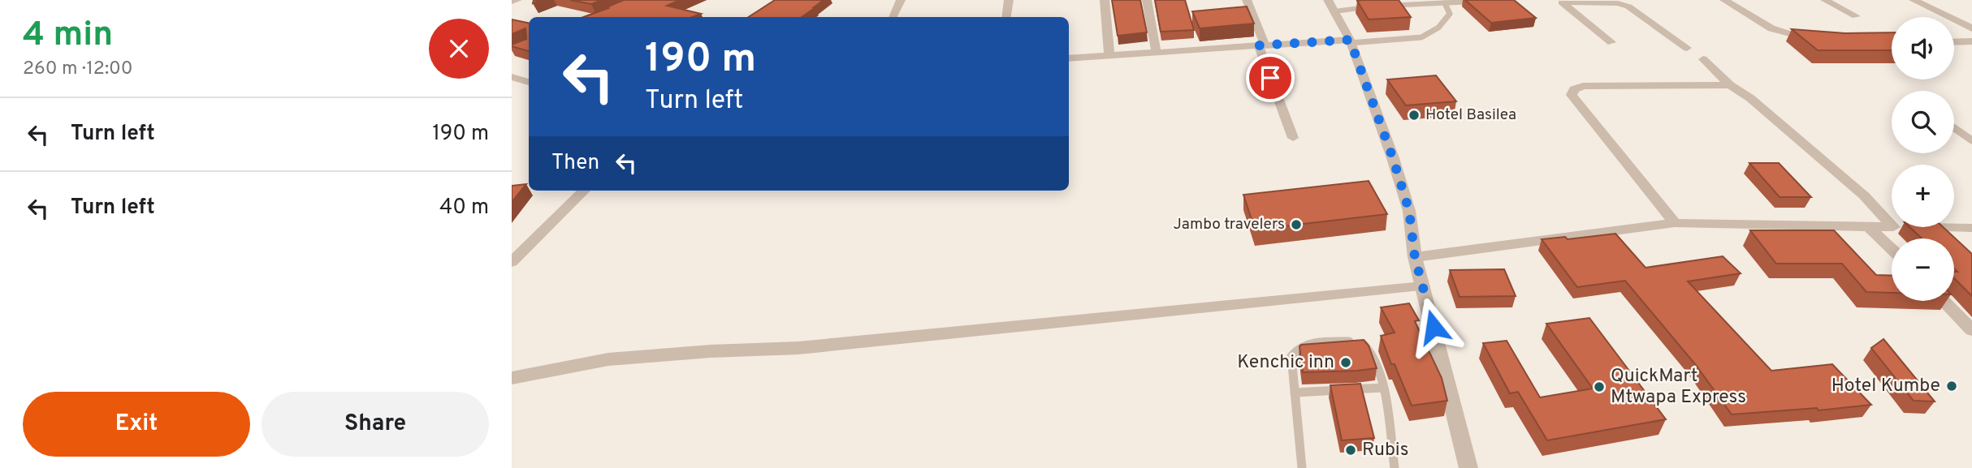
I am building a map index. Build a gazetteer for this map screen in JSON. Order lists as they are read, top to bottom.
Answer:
{
  "places": [
    "Hotel Basilea",
    "Jambo travelers",
    "Kenchic inn",
    "Hotel Kumbe",
    "QuickMart Mtwapa Express",
    "Rubis"
  ],
  "page": {
    "heading": ["4 min", "260 m · 12:00"],
    "map_buttons": ["+", "−"],
    "turn": ["190 m", "Turn left"],
    "list": [
      {
        "name": "Turn left",
        "value": "190 m"
      },
      {
        "name": "Turn left",
        "value": "40 m"
      }
    ],
    "then": "Then",
    "buttons": ["Exit", "Share"]
  }
}
